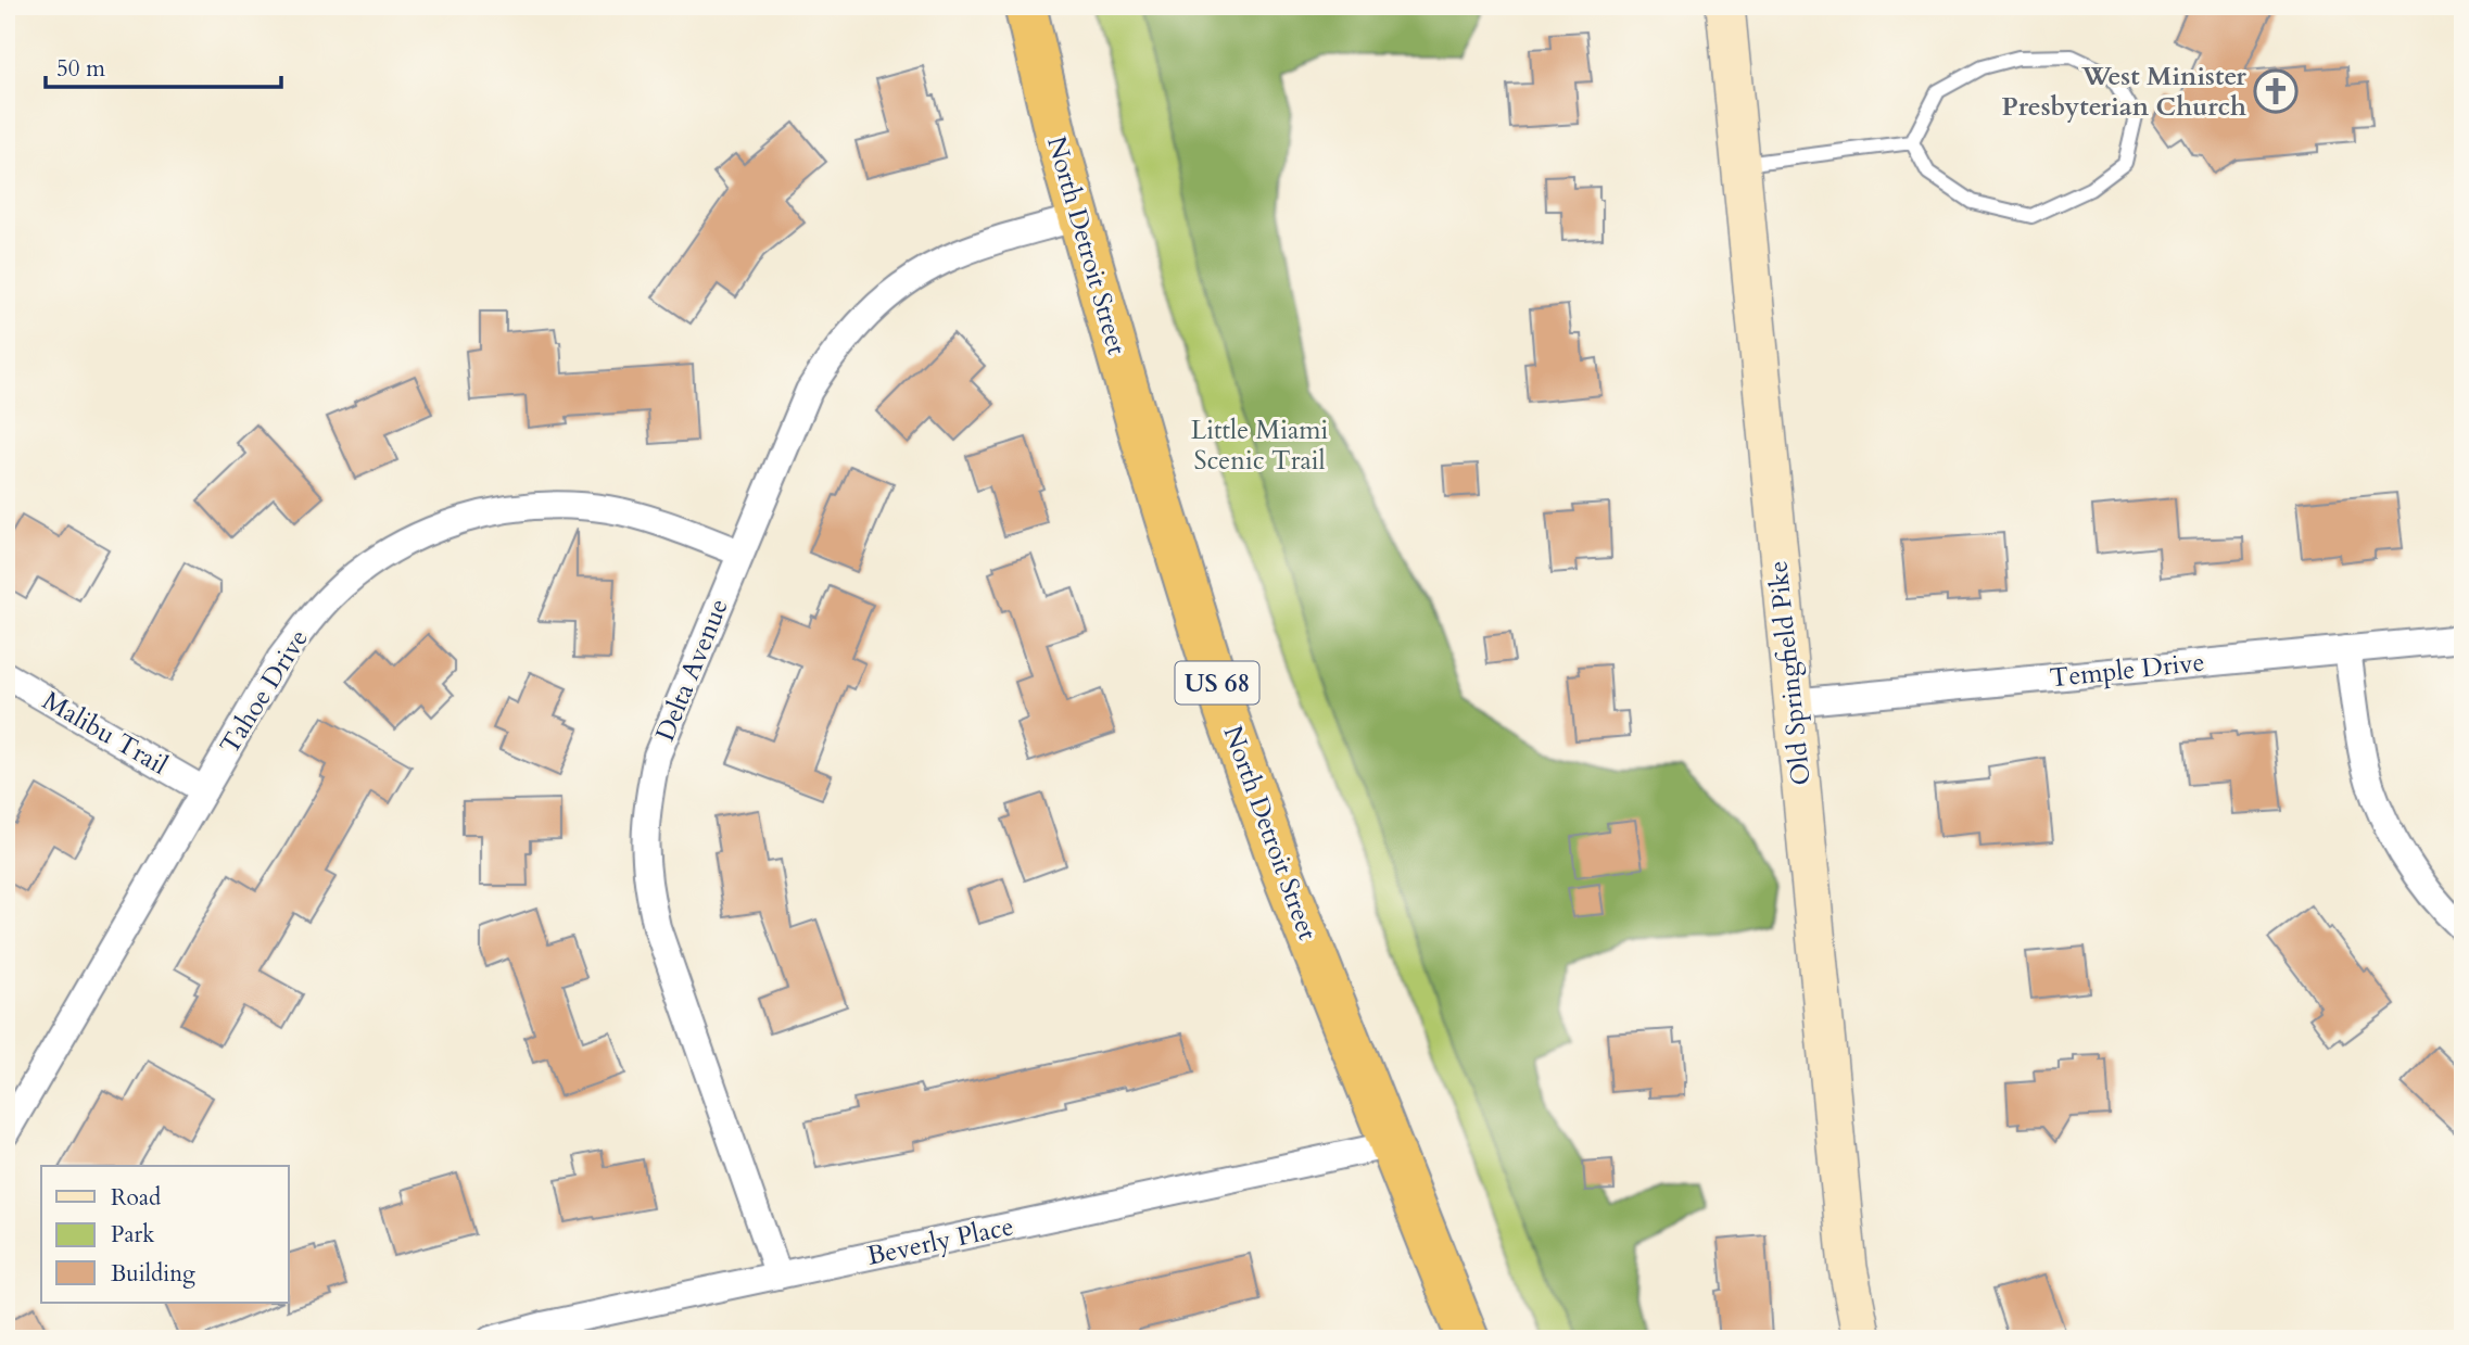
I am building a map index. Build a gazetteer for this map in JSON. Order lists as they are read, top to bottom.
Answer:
{
  "streets": {
    "highway": ["North Detroit Street", "US 68"],
    "street": [
      "Delta Avenue",
      "Temple Drive",
      "Old Springfield Pike",
      "Tahoe Drive",
      "Malibu Trail",
      "Beverly Place"
    ]
  },
  "crossings": [
    ["North Detroit Street", "Delta Avenue"],
    ["North Detroit Street", "Beverly Place"],
    ["Delta Avenue", "Tahoe Drive"],
    ["Delta Avenue", "Beverly Place"],
    ["Temple Drive", "Old Springfield Pike"],
    ["Tahoe Drive", "Malibu Trail"]
  ],
  "parks": ["Little Miami Scenic Trail"],
  "places": {
    "church": ["West Minister Presbyterian Church"]
  },
  "legend": ["Road", "Park", "Building"],
  "scale_bar": "50 m"
}
